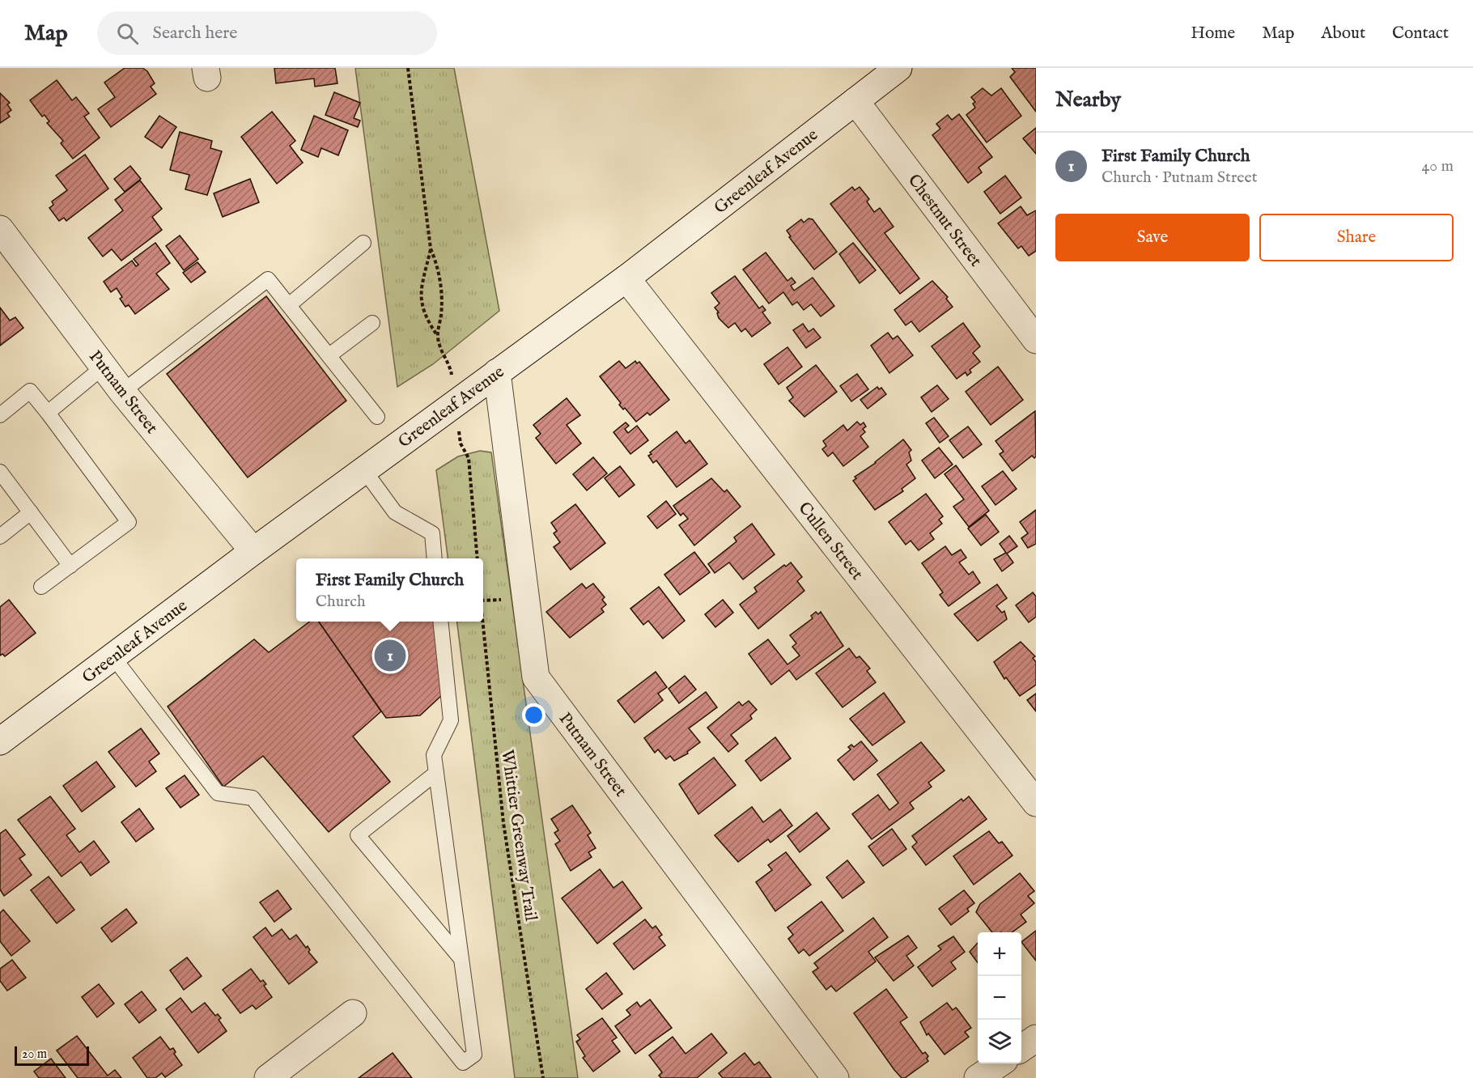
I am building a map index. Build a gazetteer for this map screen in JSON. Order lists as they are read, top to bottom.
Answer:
{
  "streets": {
    "street": [
      "Greenleaf Avenue",
      "Chestnut Street",
      "Putnam Street",
      "Cullen Street"
    ],
    "path": ["Whittier Greenway Trail"]
  },
  "crossings": [
    ["Greenleaf Avenue", "Chestnut Street"],
    ["Greenleaf Avenue", "Putnam Street"],
    ["Greenleaf Avenue", "Cullen Street"]
  ],
  "scale_bar": "20 m",
  "page": {
    "header": "Map",
    "search": "Search here",
    "nav": [
      "Home",
      "Map",
      "About",
      "Contact"
    ],
    "heading": "Nearby",
    "list": [
      {
        "mark": "1",
        "name": "First Family Church",
        "note": "Church · Putnam Street",
        "value": "40 m"
      }
    ],
    "buttons": ["Save", "Share"],
    "popup": ["First Family Church", "Church"],
    "pins": "1",
    "map_buttons": ["+", "−"],
    "scale": "20 m"
  }
}
